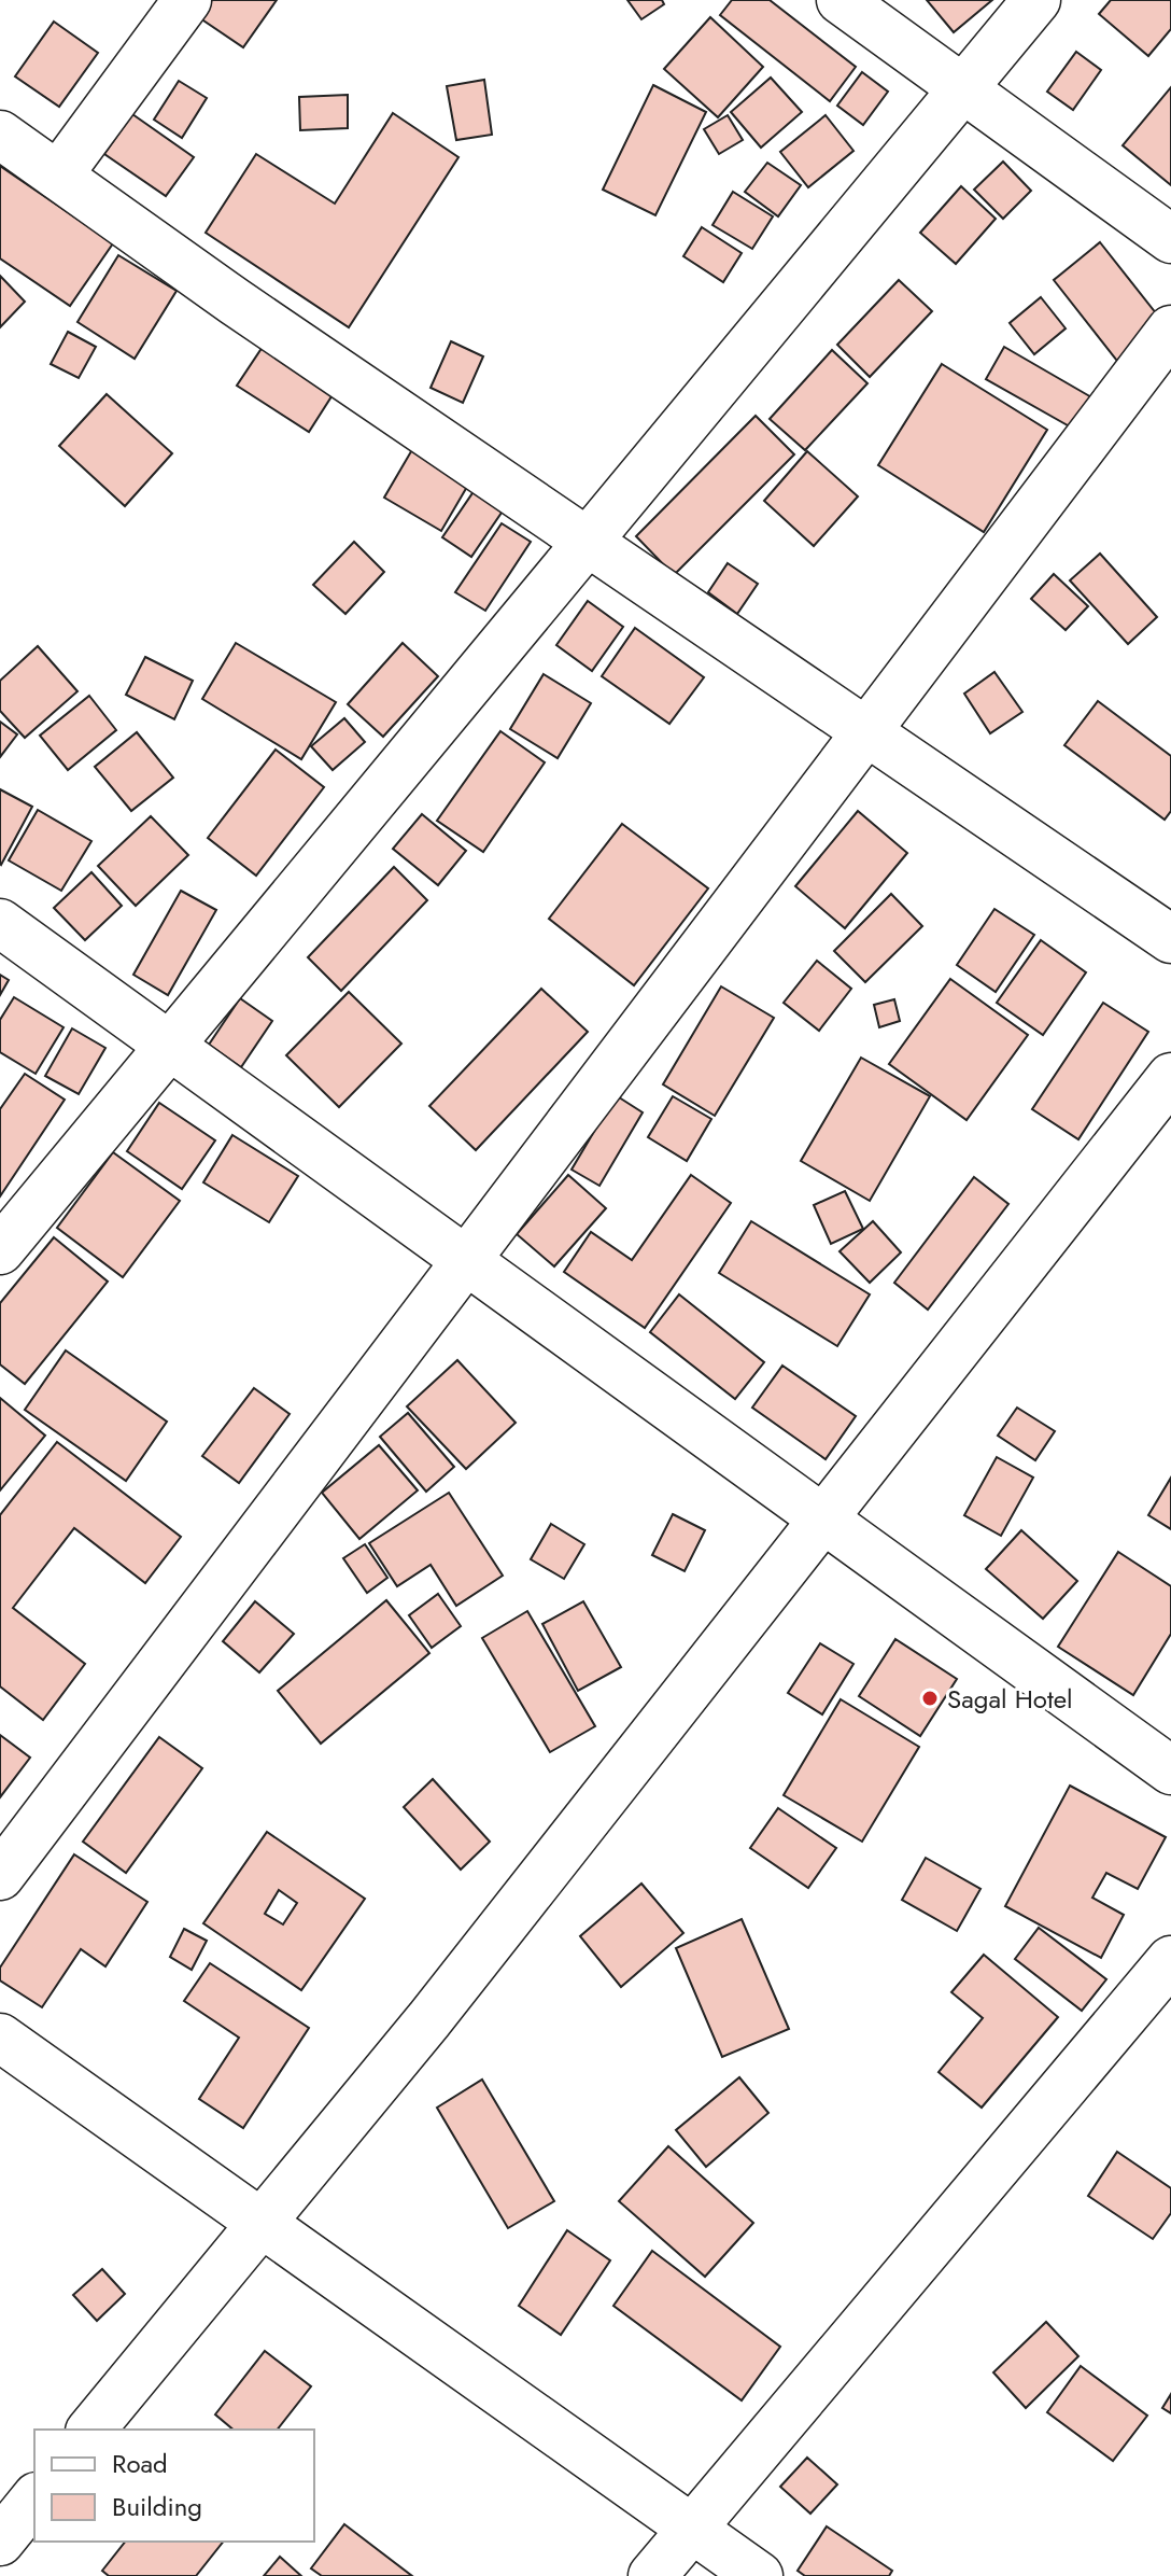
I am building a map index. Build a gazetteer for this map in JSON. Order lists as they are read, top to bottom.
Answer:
{
  "places": ["Sagal Hotel"],
  "legend": ["Road", "Building"]
}
